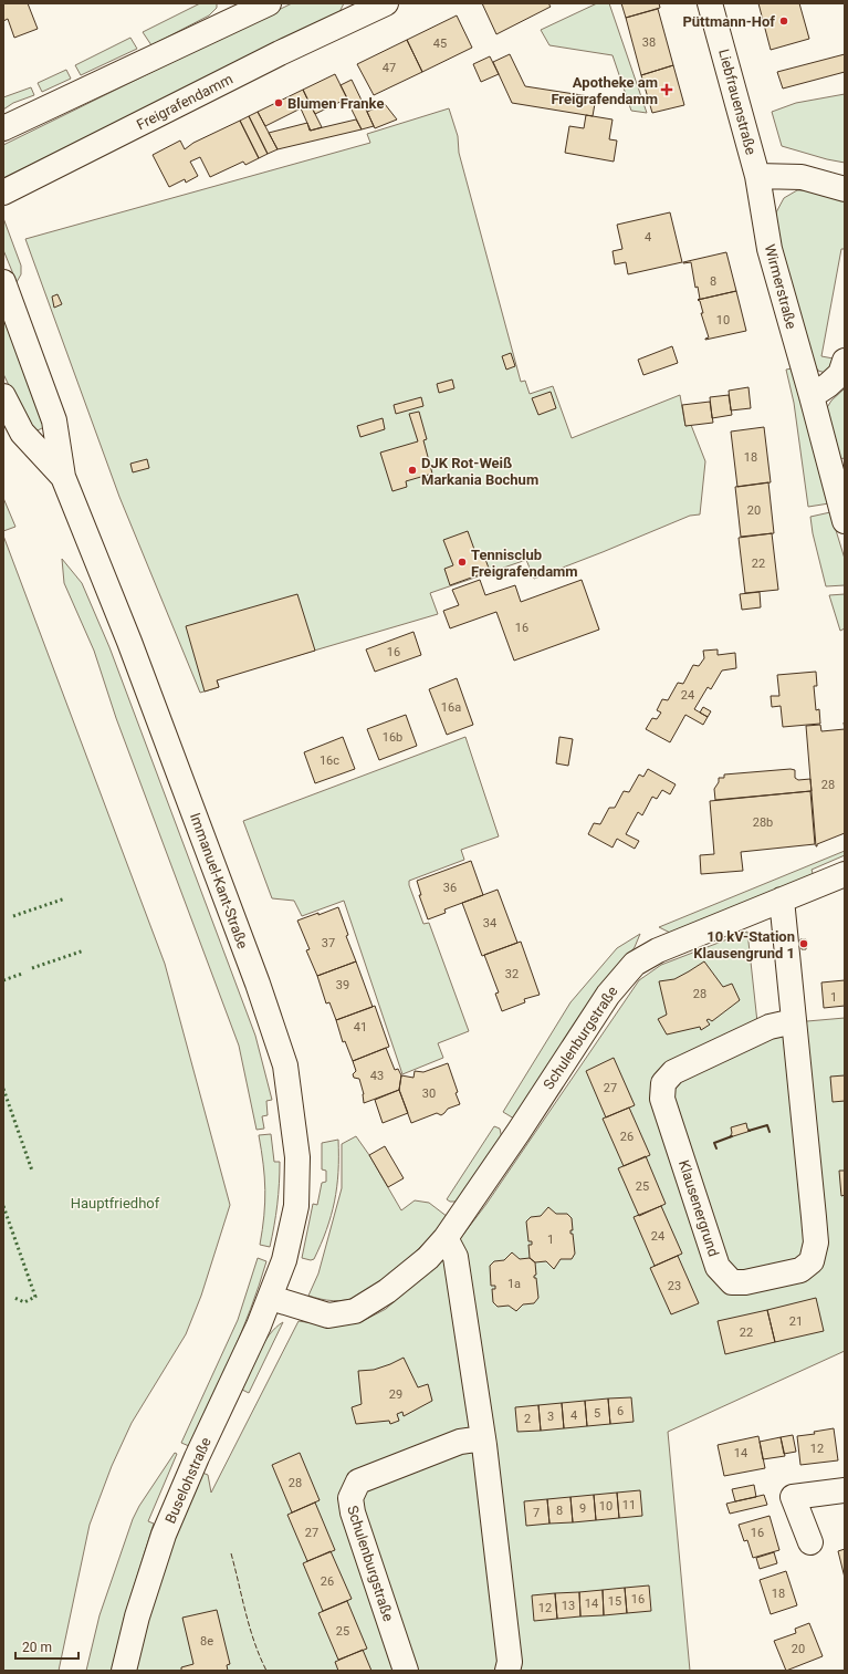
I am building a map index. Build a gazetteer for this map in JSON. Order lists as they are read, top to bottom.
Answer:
{
  "streets": {
    "street": [
      "Freigrafendamm",
      "Liebfrauenstraße",
      "Wirmerstraße",
      "Immanuel-Kant-Straße",
      "Schulenburgstraße",
      "Klausenergrund",
      "Buselohstraße"
    ]
  },
  "crossings": [
    ["Liebfrauenstraße", "Wirmerstraße"],
    ["Immanuel-Kant-Straße", "Schulenburgstraße"],
    ["Immanuel-Kant-Straße", "Buselohstraße"],
    ["Schulenburgstraße", "Klausenergrund"],
    ["Schulenburgstraße", "Buselohstraße"]
  ],
  "parks": ["Hauptfriedhof"],
  "places": {
    "other": [
      "Püttmann-Hof",
      "Blumen Franke",
      "DJK Rot-Weiß Markania Bochum",
      "Tennisclub Freigrafendamm",
      "10 kV-Station Klausengrund 1"
    ],
    "health": ["Apotheke am Freigrafendamm"]
  },
  "house_numbers": [
    "38",
    "45",
    "47",
    "4",
    "8",
    "10",
    "18",
    "20",
    "22",
    "16",
    "16",
    "24",
    "16a",
    "16b",
    "16c",
    "28",
    "28b",
    "36",
    "34",
    "37",
    "32",
    "39",
    "28",
    "1",
    "41",
    "43",
    "27",
    "30",
    "26",
    "25",
    "24",
    "1",
    "1a",
    "23",
    "21",
    "22",
    "29",
    "6",
    "5",
    "4",
    "3",
    "2",
    "12",
    "14",
    "28",
    "11",
    "10",
    "9",
    "8",
    "7",
    "27",
    "16",
    "26",
    "18",
    "16",
    "15",
    "14",
    "13",
    "12",
    "25",
    "8e",
    "20"
  ],
  "scale_bar": "20 m"
}
